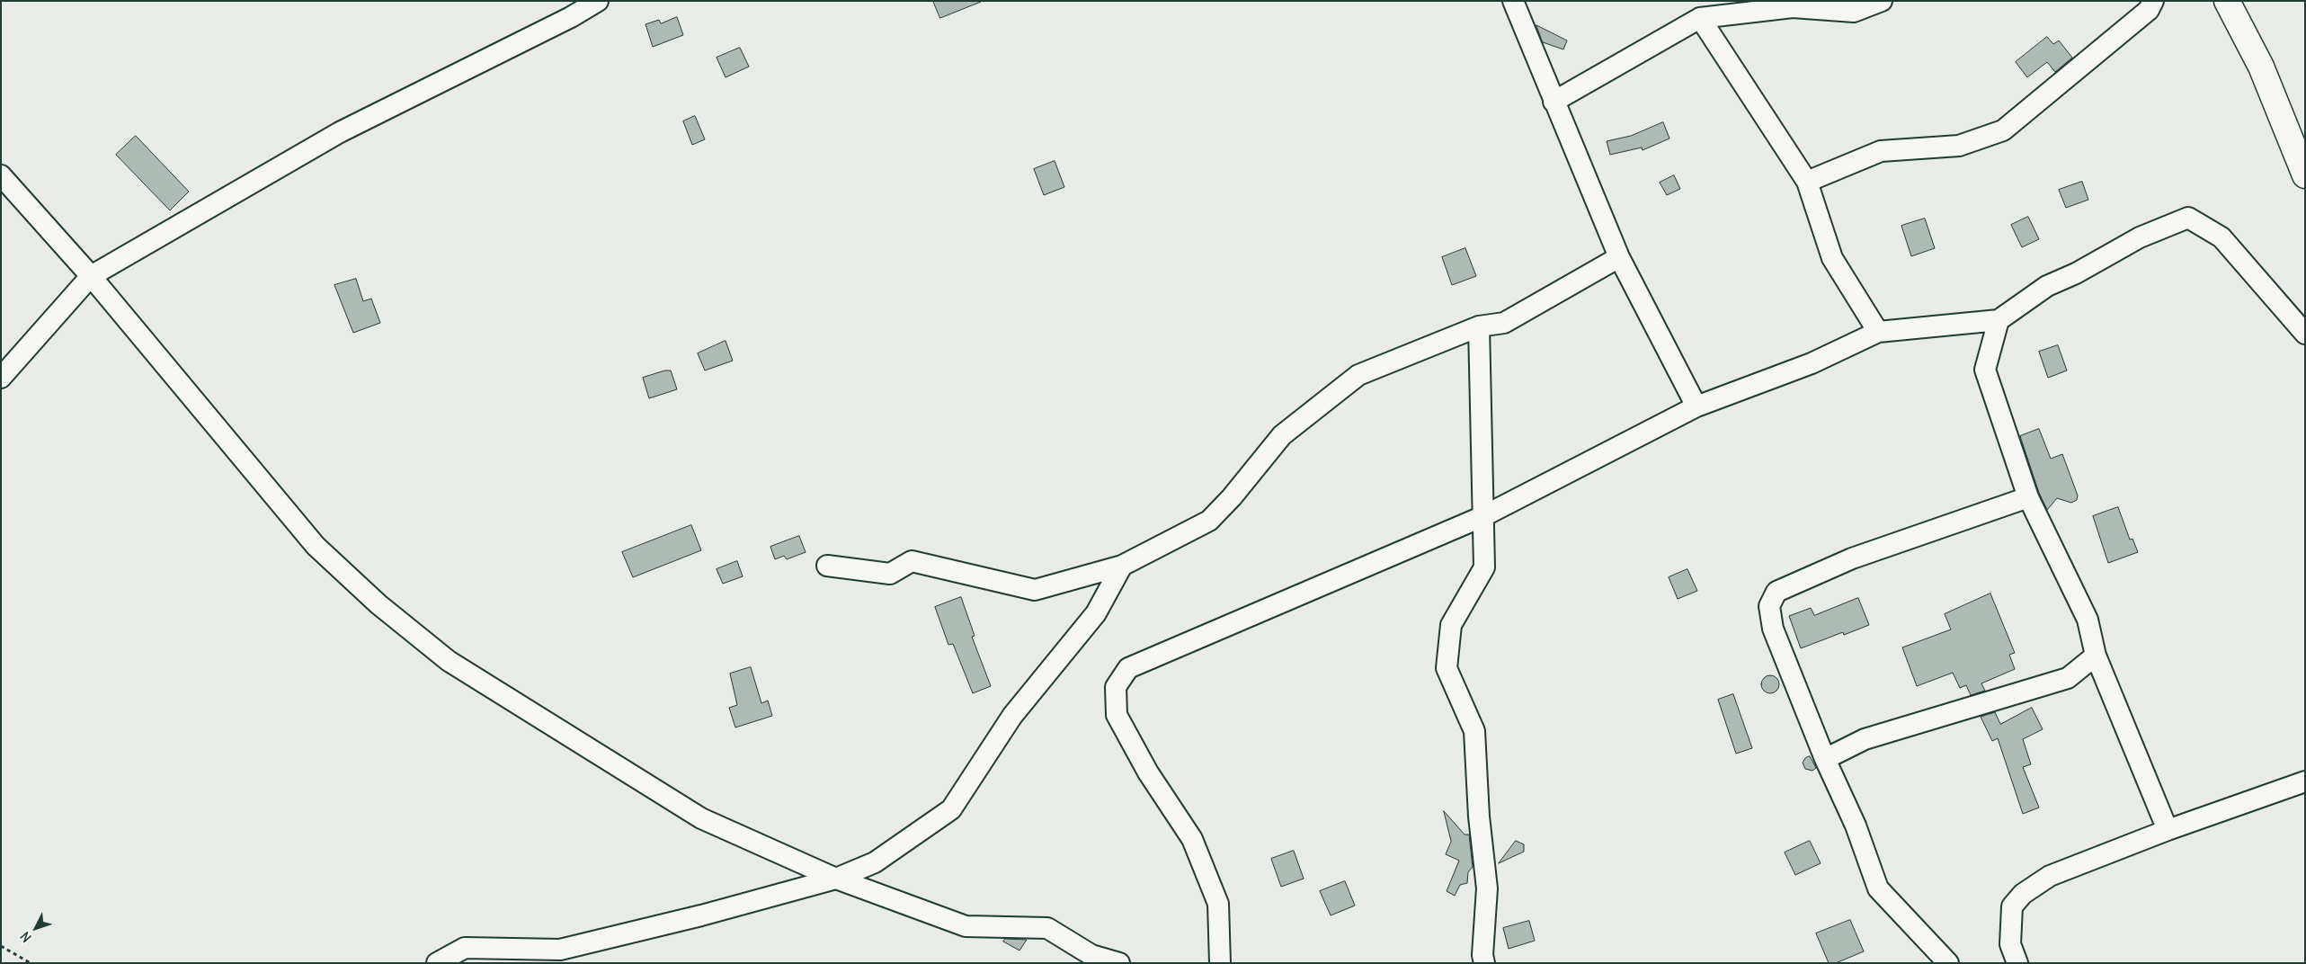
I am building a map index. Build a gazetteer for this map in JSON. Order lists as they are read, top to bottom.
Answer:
{
  "north": "bottom left"
}
